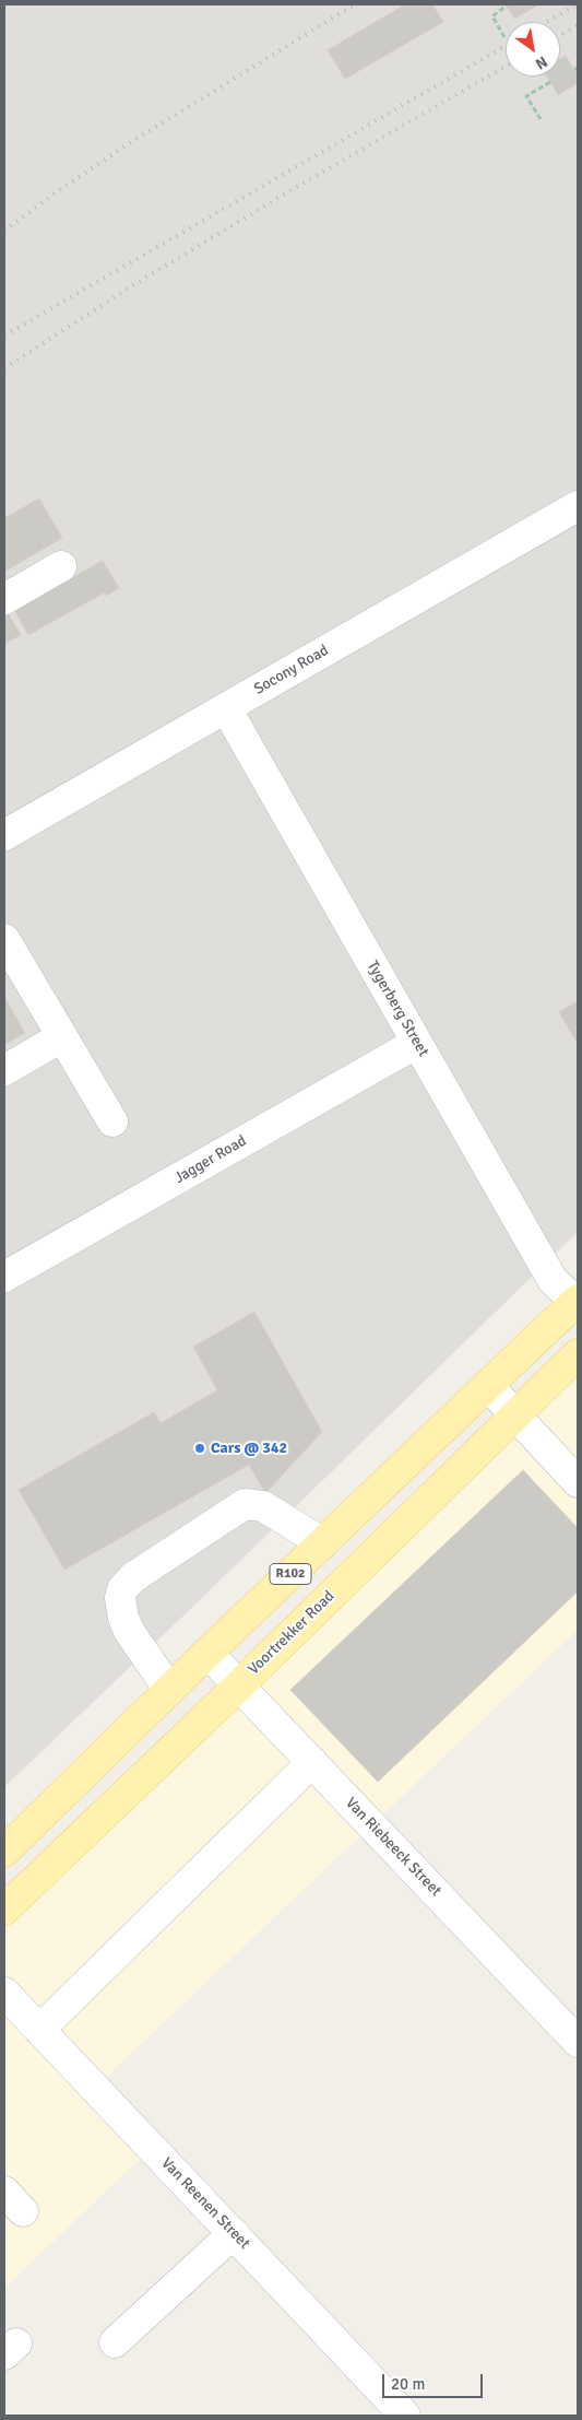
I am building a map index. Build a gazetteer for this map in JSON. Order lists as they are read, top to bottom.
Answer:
{
  "streets": {
    "main road": ["R102", "Voortrekker Road"],
    "street": [
      "Socony Road",
      "Tygerberg Street",
      "Jagger Road",
      "Van Riebeeck Street",
      "Van Reenen Street"
    ]
  },
  "crossings": [
    ["Socony Road", "Tygerberg Street"],
    ["Tygerberg Street", "Jagger Road"],
    ["Tygerberg Street", "R102"],
    ["R102", "Van Riebeeck Street"],
    ["Voortrekker Road", "Van Riebeeck Street"]
  ],
  "places": ["Cars @ 342"],
  "scale_bar": "20 m",
  "north": "bottom right"
}
